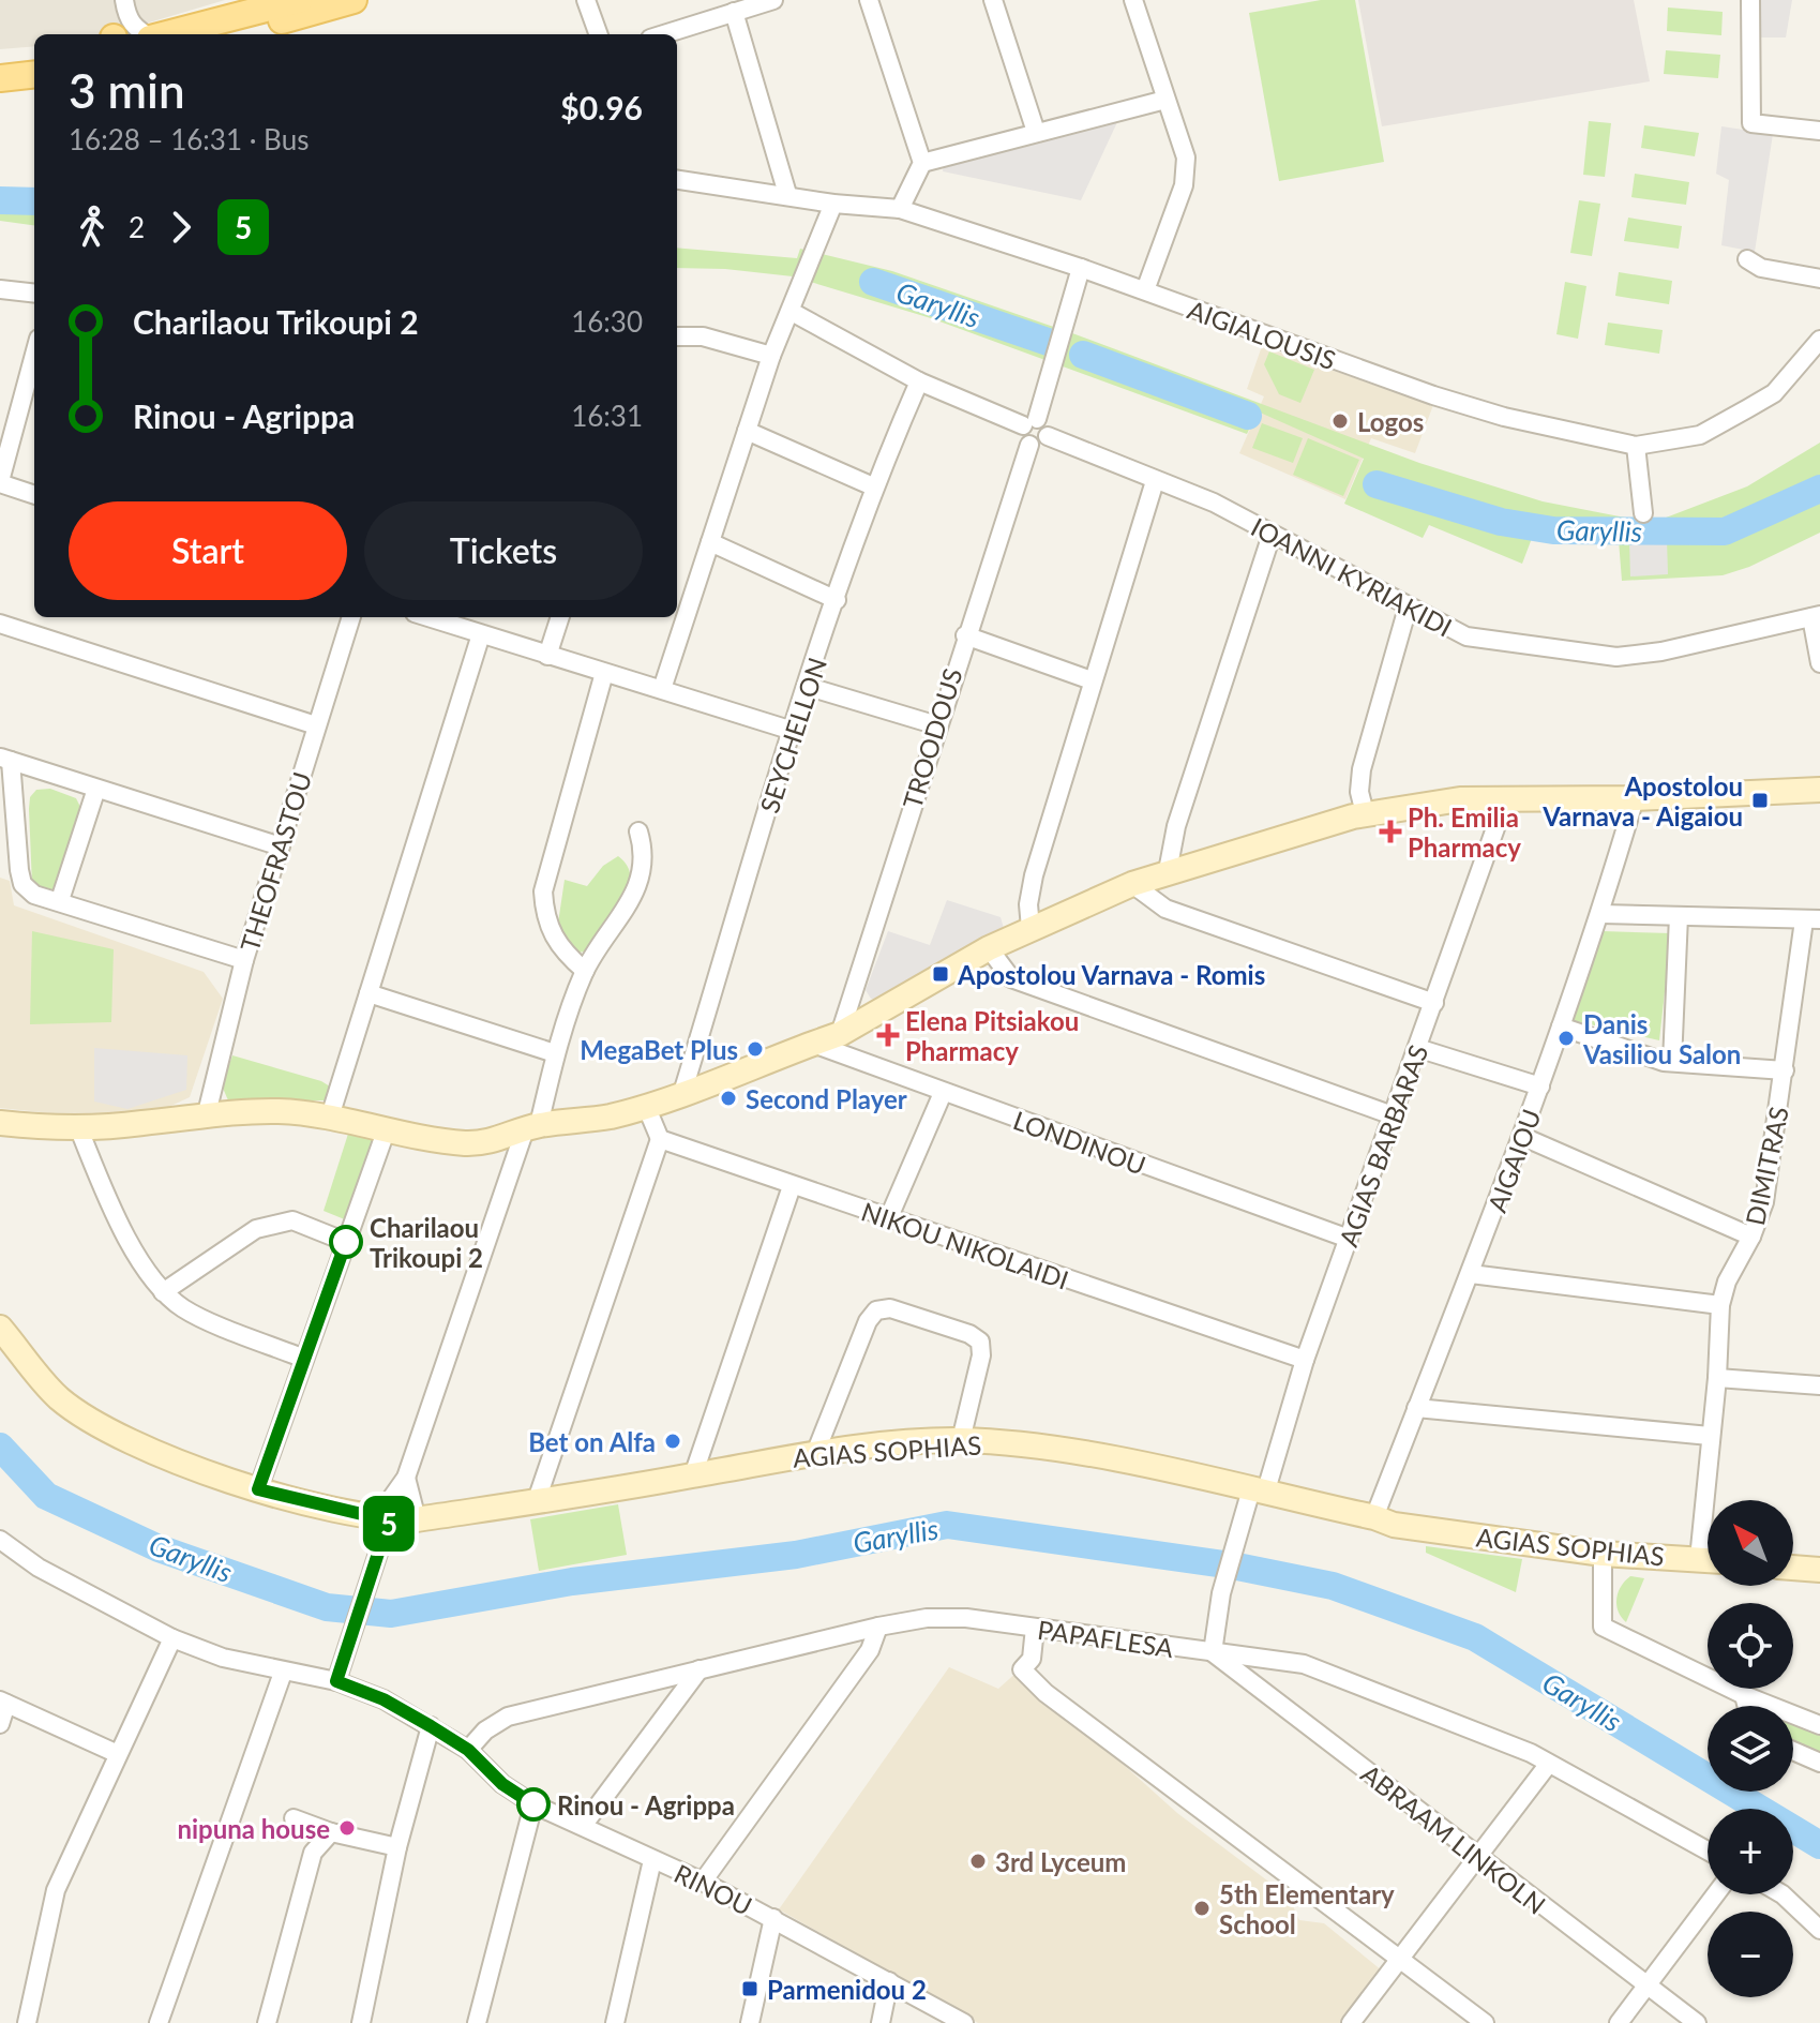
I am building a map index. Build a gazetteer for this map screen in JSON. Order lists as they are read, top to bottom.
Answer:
{
  "streets": {
    "main road": ["AGIAS SOPHIAS"],
    "street": [
      "AIGIALOUSIS",
      "IOANNI KYRIAKIDI",
      "SEYCHELLON",
      "TROODOUS",
      "THEOFRASTOU",
      "LONDINOU",
      "AGIAS BARBARAS",
      "AIGAIOU",
      "DIMITRAS",
      "NIKOU NIKOLAIDI",
      "PAPAFLESA",
      "ABRAAM LINKOLN",
      "RINOU"
    ]
  },
  "crossings": [
    ["IOANNI KYRIAKIDI", "TROODOUS"],
    ["LONDINOU", "AGIAS BARBARAS"],
    ["AGIAS BARBARAS", "NIKOU NIKOLAIDI"],
    ["AGIAS BARBARAS", "AGIAS SOPHIAS"],
    ["AGIAS BARBARAS", "PAPAFLESA"],
    ["AGIAS BARBARAS", "ABRAAM LINKOLN"],
    ["AIGAIOU", "AGIAS SOPHIAS"],
    ["PAPAFLESA", "ABRAAM LINKOLN"],
    ["PAPAFLESA", "RINOU"]
  ],
  "water": ["Garyllis"],
  "places": {
    "other": [
      "Logos",
      "Danis Vasiliou Salon",
      "MegaBet Plus",
      "Second Player",
      "Charilaou Trikoupi 2",
      "Bet on Alfa",
      "Rinou - Agrippa",
      "nipuna house",
      "3rd Lyceum",
      "5th Elementary School"
    ],
    "transit": ["Apostolou Varnava - Aigaiou", "Apostolou Varnava - Romis", "Parmenidou 2"],
    "health": ["Ph. Emilia Pharmacy", "Elena Pitsiakou Pharmacy"]
  },
  "lines": ["bus line 5"],
  "north": "top left",
  "page": {
    "on_map": "5",
    "heading": ["3 min", "16:28 – 16:31 · Bus", "$0.96"],
    "legs": ["2", "5"],
    "list": [
      {
        "name": "Charilaou Trikoupi 2",
        "value": "16:30"
      },
      {
        "name": "Rinou - Agrippa",
        "value": "16:31"
      }
    ],
    "buttons": ["Start", "Tickets"],
    "map_buttons": ["+", "−"]
  }
}
